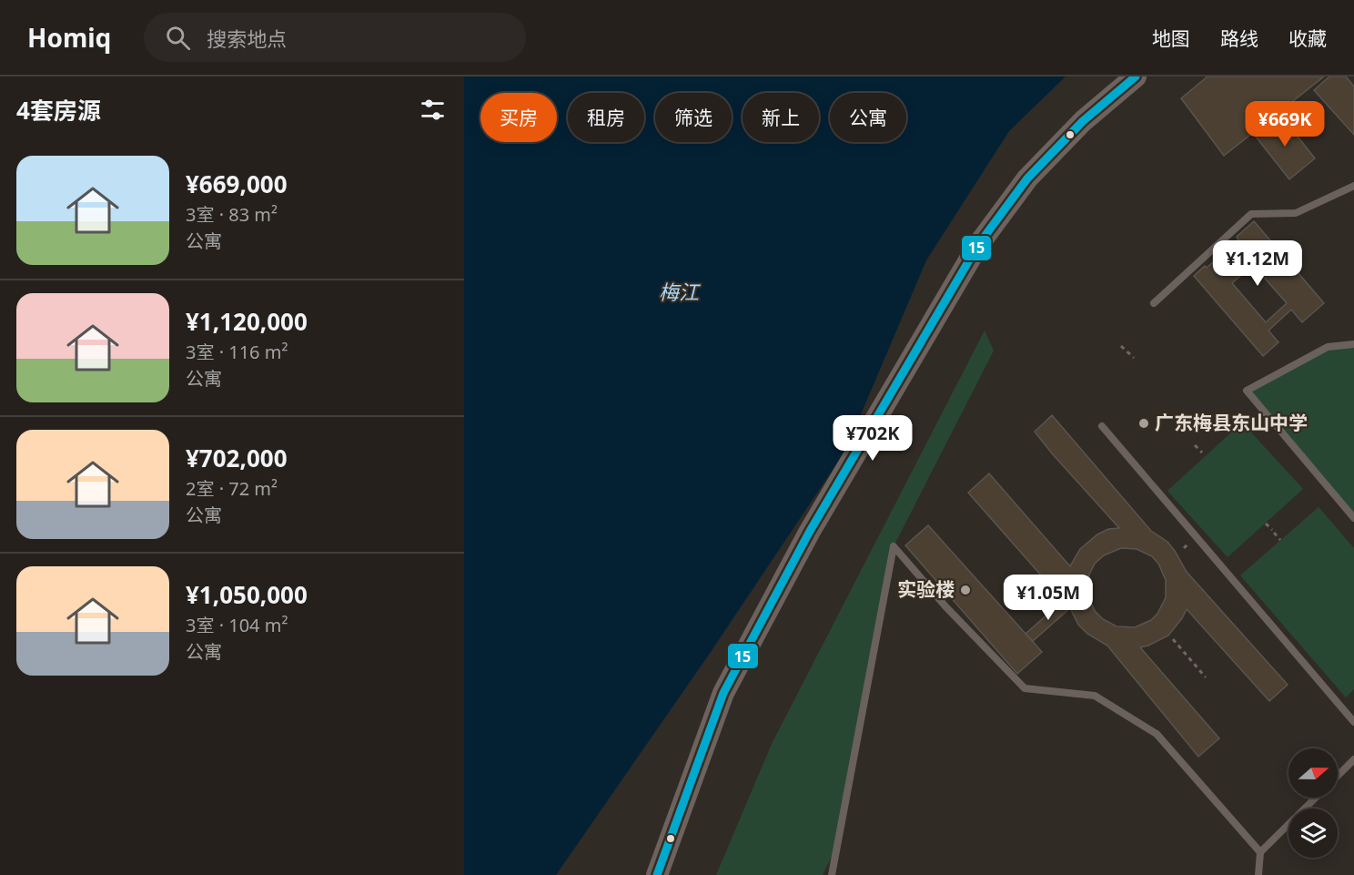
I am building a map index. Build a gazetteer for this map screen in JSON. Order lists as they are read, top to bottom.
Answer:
{
  "water": ["梅江"],
  "places": ["广东梅县东山中学", "实验楼"],
  "lines": ["transit line 15"],
  "north": "right",
  "page": {
    "header": "Homiq",
    "search": "搜索地点",
    "nav": ["地图", "路线", "收藏"],
    "heading": "4套房源",
    "chip": [
      "买房",
      "租房",
      "筛选",
      "新上",
      "公寓"
    ],
    "price": [
      "¥669K",
      "¥1.12M",
      "¥702K",
      "¥1.05M"
    ],
    "list": [
      {
        "name": "¥669,000",
        "note": "3室 · 83 m² · 公寓"
      },
      {
        "name": "¥1,120,000",
        "note": "3室 · 116 m² · 公寓"
      },
      {
        "name": "¥702,000",
        "note": "2室 · 72 m² · 公寓"
      },
      {
        "name": "¥1,050,000",
        "note": "3室 · 104 m² · 公寓"
      }
    ]
  }
}
